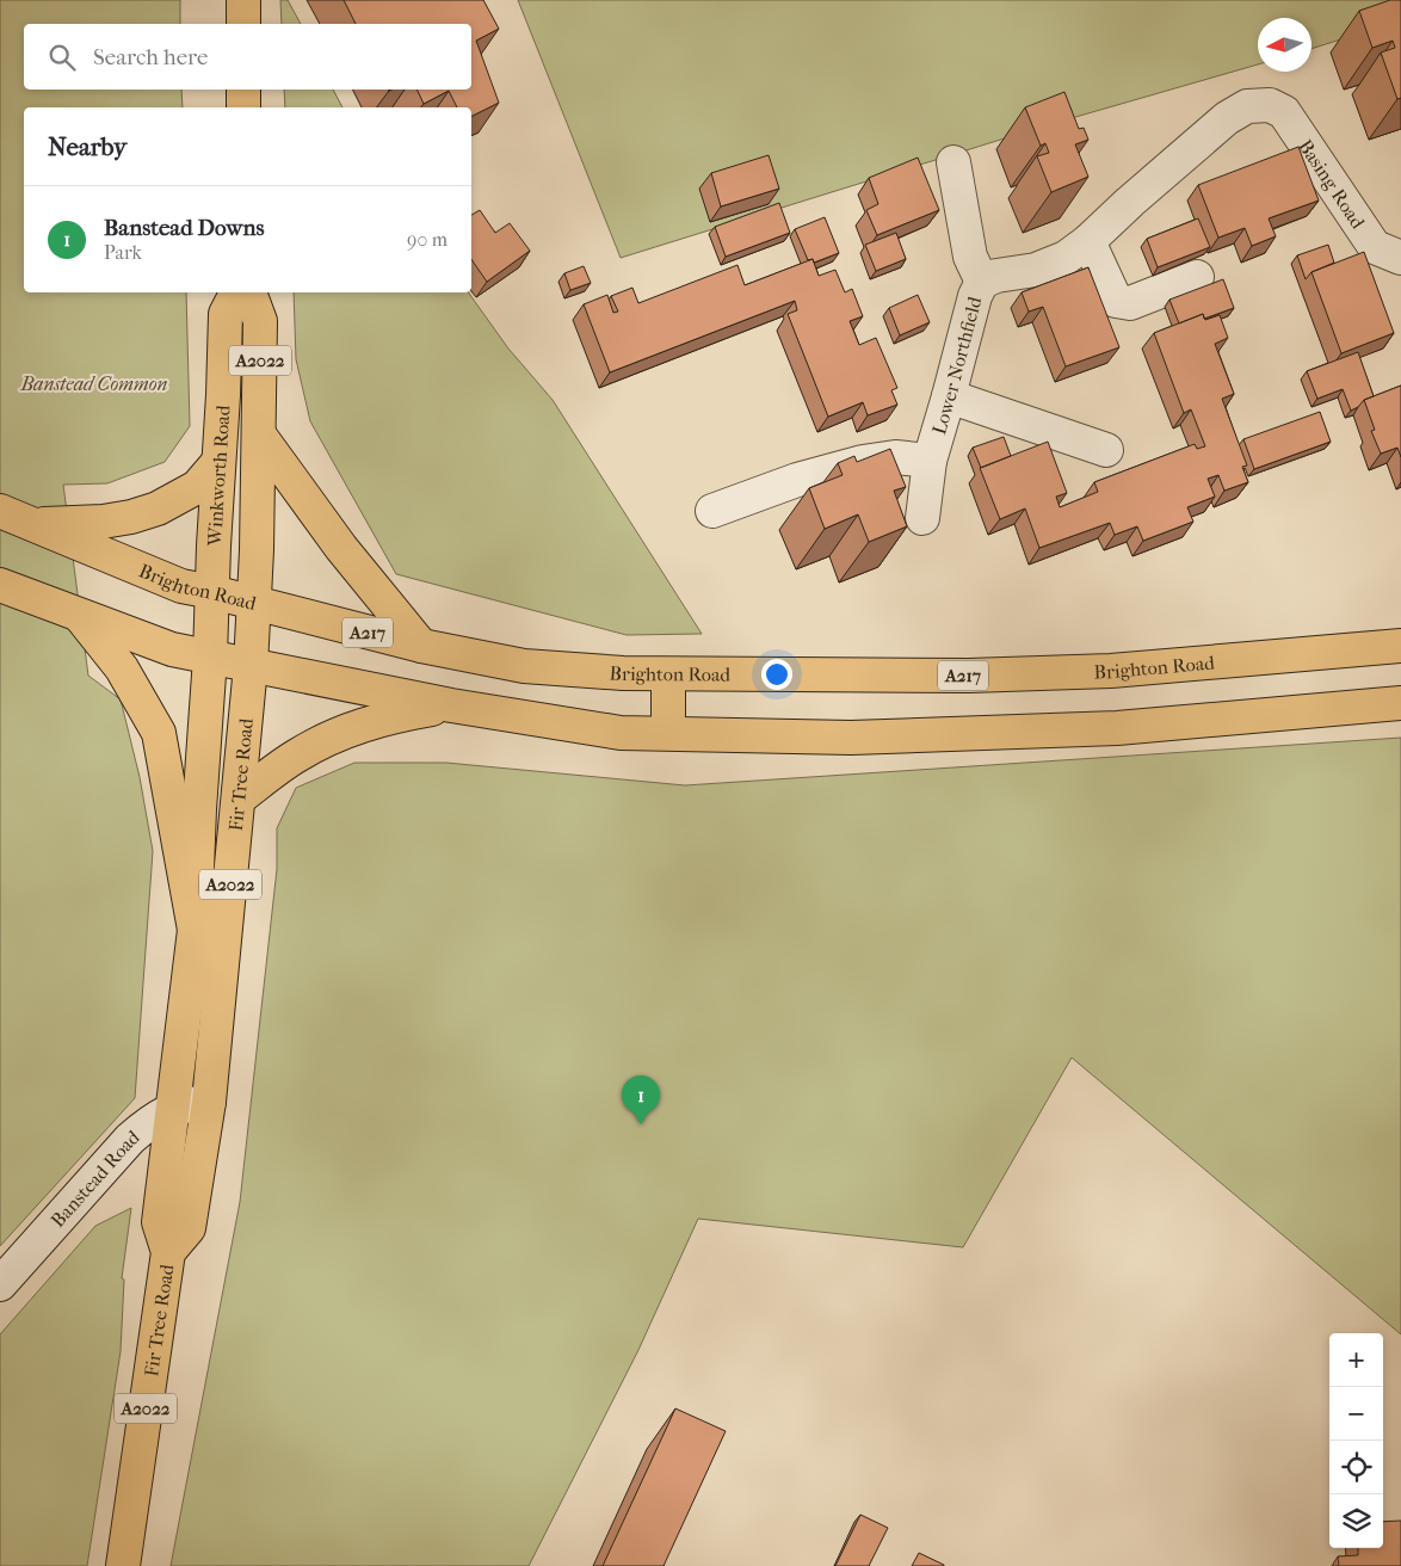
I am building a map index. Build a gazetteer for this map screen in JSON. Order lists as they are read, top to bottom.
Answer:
{
  "streets": {
    "main road": [
      "A2022",
      "Winkworth Road",
      "Brighton Road",
      "A217",
      "Fir Tree Road"
    ],
    "street": ["Basing Road", "Lower Northfield", "Banstead Road"]
  },
  "crossings": [
    ["Basing Road", "Lower Northfield"],
    ["Winkworth Road", "Brighton Road"],
    ["Winkworth Road", "Fir Tree Road"],
    ["Brighton Road", "Fir Tree Road"],
    ["Fir Tree Road", "Banstead Road"]
  ],
  "parks": ["Banstead Common"],
  "north": "left",
  "page": {
    "search": "Search here",
    "heading": "Nearby",
    "list": [
      {
        "mark": "1",
        "name": "Banstead Downs",
        "note": "Park",
        "value": "90 m"
      }
    ],
    "pins": "1",
    "map_buttons": ["+", "−"]
  }
}
